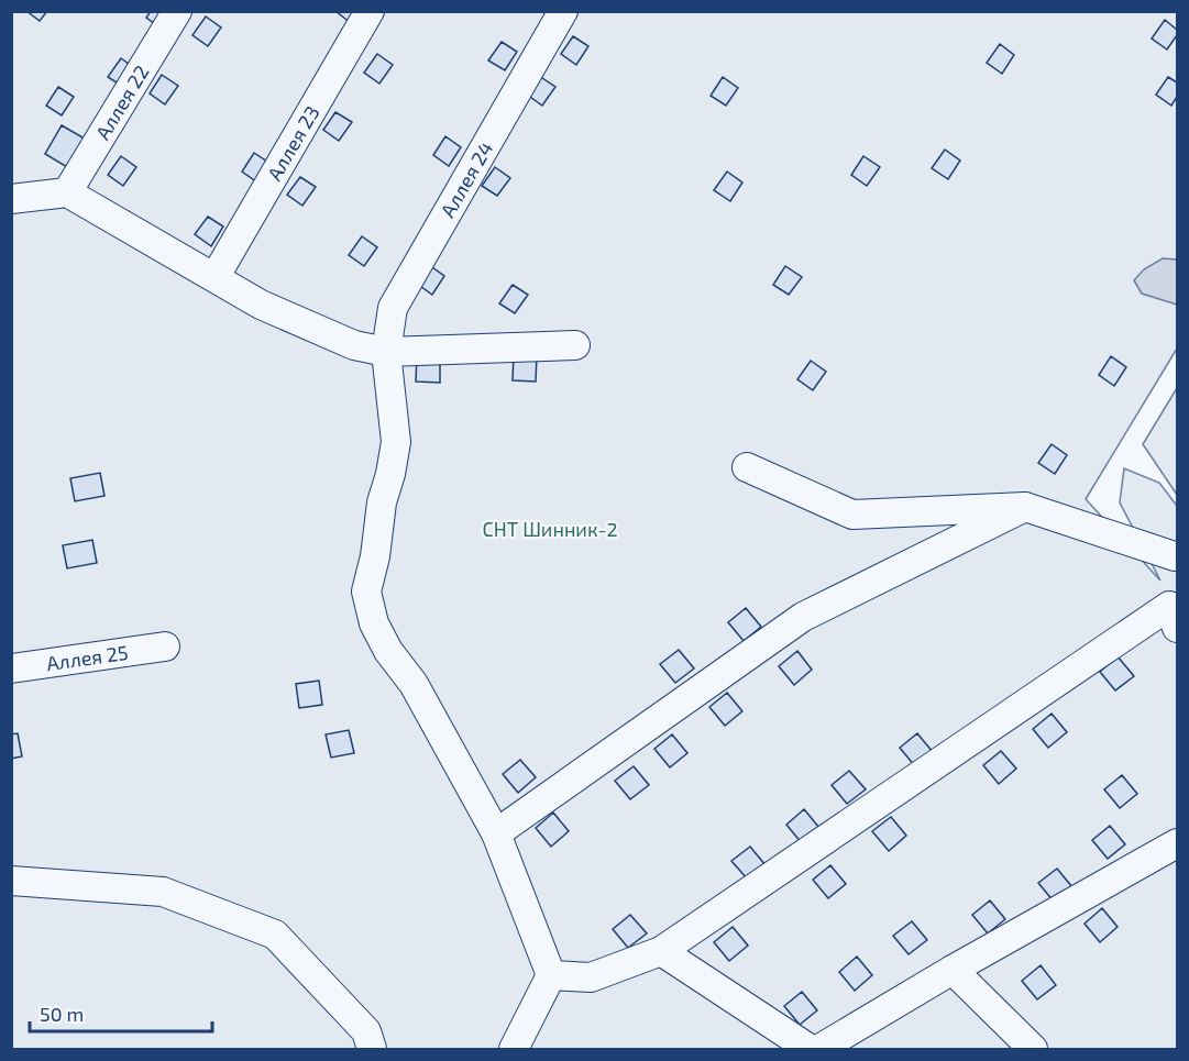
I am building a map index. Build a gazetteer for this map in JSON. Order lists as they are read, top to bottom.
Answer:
{
  "streets": {
    "lane": [
      "Аллея 22",
      "Аллея 23",
      "Аллея 24",
      "Аллея 25"
    ]
  },
  "parks": ["СНТ Шинник-2"],
  "scale_bar": "50 m"
}
